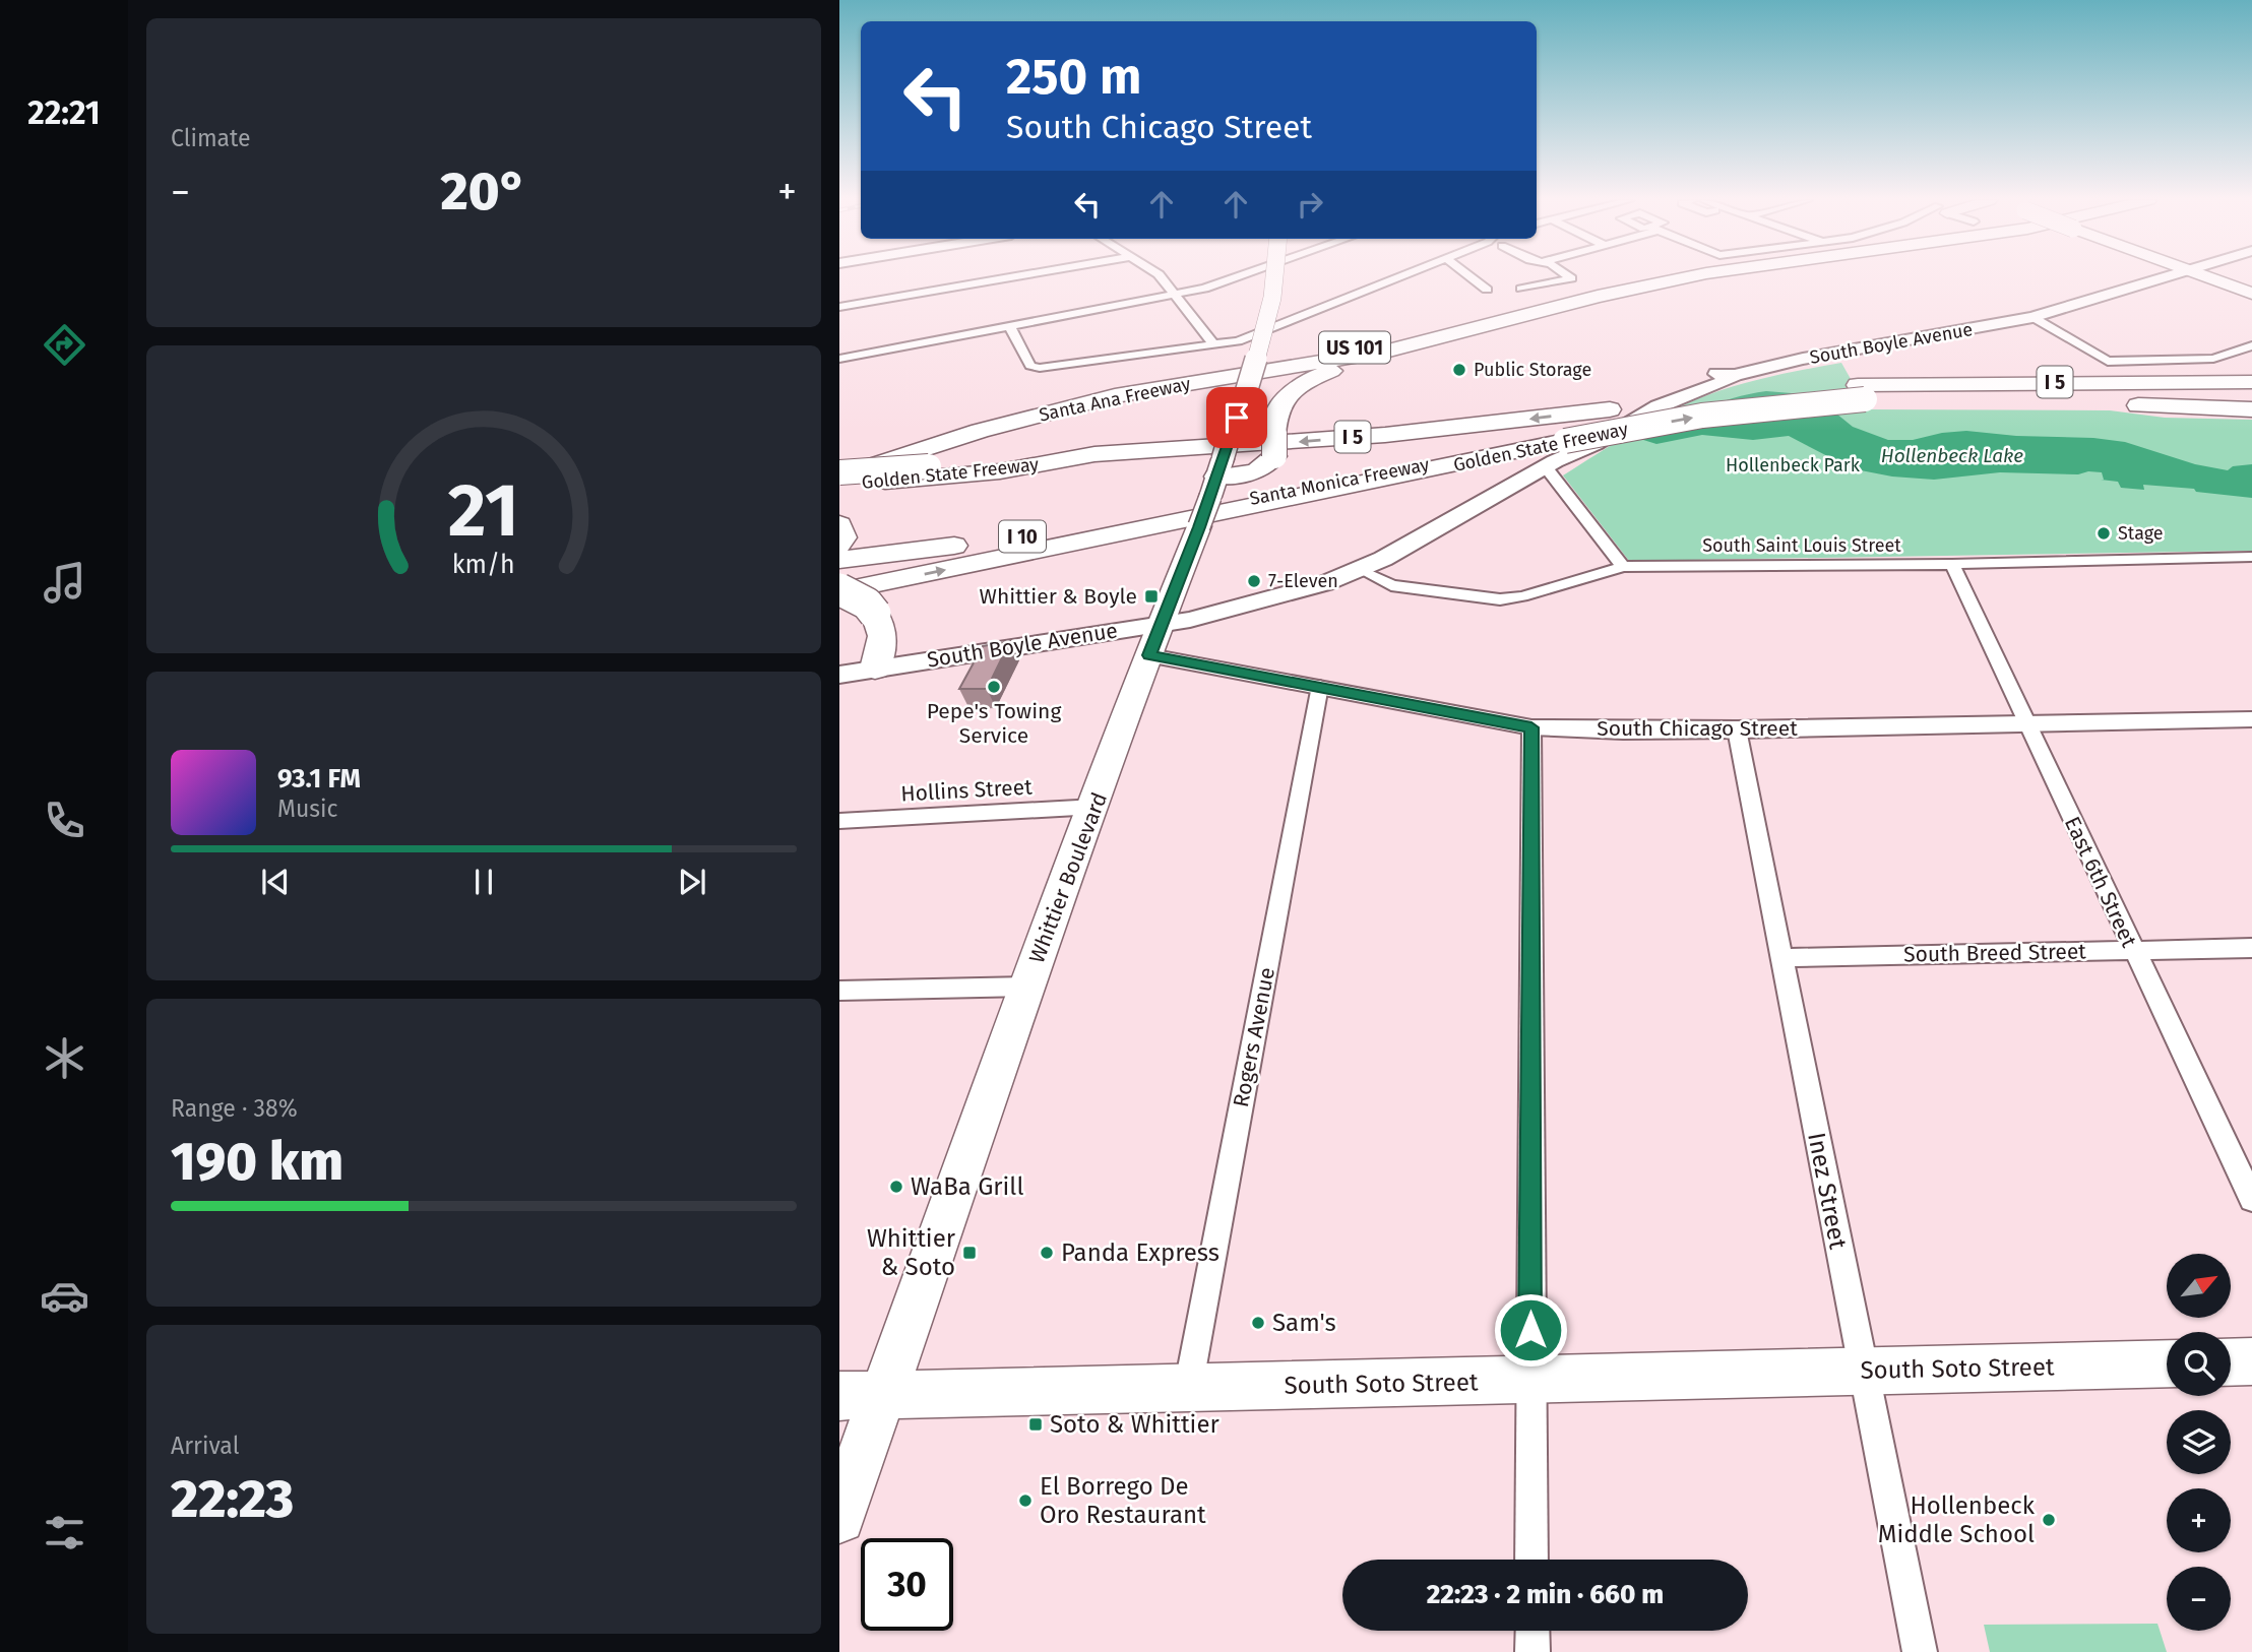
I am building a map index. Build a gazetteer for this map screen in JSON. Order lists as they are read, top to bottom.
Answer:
{
  "streets": {
    "highway": [
      "US 101",
      "I 5",
      "Santa Ana Freeway",
      "Golden State Freeway",
      "Santa Monica Freeway",
      "I 10"
    ],
    "main road": ["South Boyle Avenue", "Whittier Boulevard", "South Soto Street"],
    "street": [
      "South Saint Louis Street",
      "South Chicago Street",
      "Hollins Street",
      "East 6th Street",
      "South Breed Street",
      "Rogers Avenue",
      "Inez Street"
    ]
  },
  "crossings": [
    ["South Boyle Avenue", "Golden State Freeway"],
    ["South Boyle Avenue", "South Saint Louis Street"],
    ["South Boyle Avenue", "South Chicago Street"],
    ["South Boyle Avenue", "Whittier Boulevard"],
    ["Golden State Freeway", "Santa Monica Freeway"],
    ["South Saint Louis Street", "East 6th Street"],
    ["South Chicago Street", "Whittier Boulevard"],
    ["South Chicago Street", "East 6th Street"],
    ["South Chicago Street", "Rogers Avenue"],
    ["South Chicago Street", "Inez Street"],
    ["Hollins Street", "Whittier Boulevard"],
    ["Whittier Boulevard", "South Soto Street"],
    ["East 6th Street", "South Breed Street"],
    ["South Breed Street", "Inez Street"],
    ["Rogers Avenue", "South Soto Street"],
    ["Inez Street", "South Soto Street"]
  ],
  "water": ["Hollenbeck Lake"],
  "parks": ["Hollenbeck Park"],
  "places": {
    "other": [
      "Public Storage",
      "Stage",
      "7-Eleven",
      "Pepe's Towing Service",
      "WaBa Grill",
      "Panda Express",
      "Sam's",
      "El Borrego De Oro Restaurant",
      "Hollenbeck Middle School"
    ],
    "transit": ["Whittier & Boyle", "Whittier & Soto", "Soto & Whittier"]
  },
  "north": "top right",
  "page": {
    "tabs": "22:21",
    "tile": [
      "Climate",
      ["Range · 38%", "190 km"],
      ["Arrival", "22:23"]
    ],
    "turn": ["250 m", "South Chicago Street"],
    "heat": ["−", "20°", "+"],
    "song": ["93.1 FM", "Music"],
    "map_buttons": ["+", "−"],
    "limit": "30",
    "trip": "22:23 · 2 min · 660 m",
    "gauge": ["21", "km/h"]
  }
}
